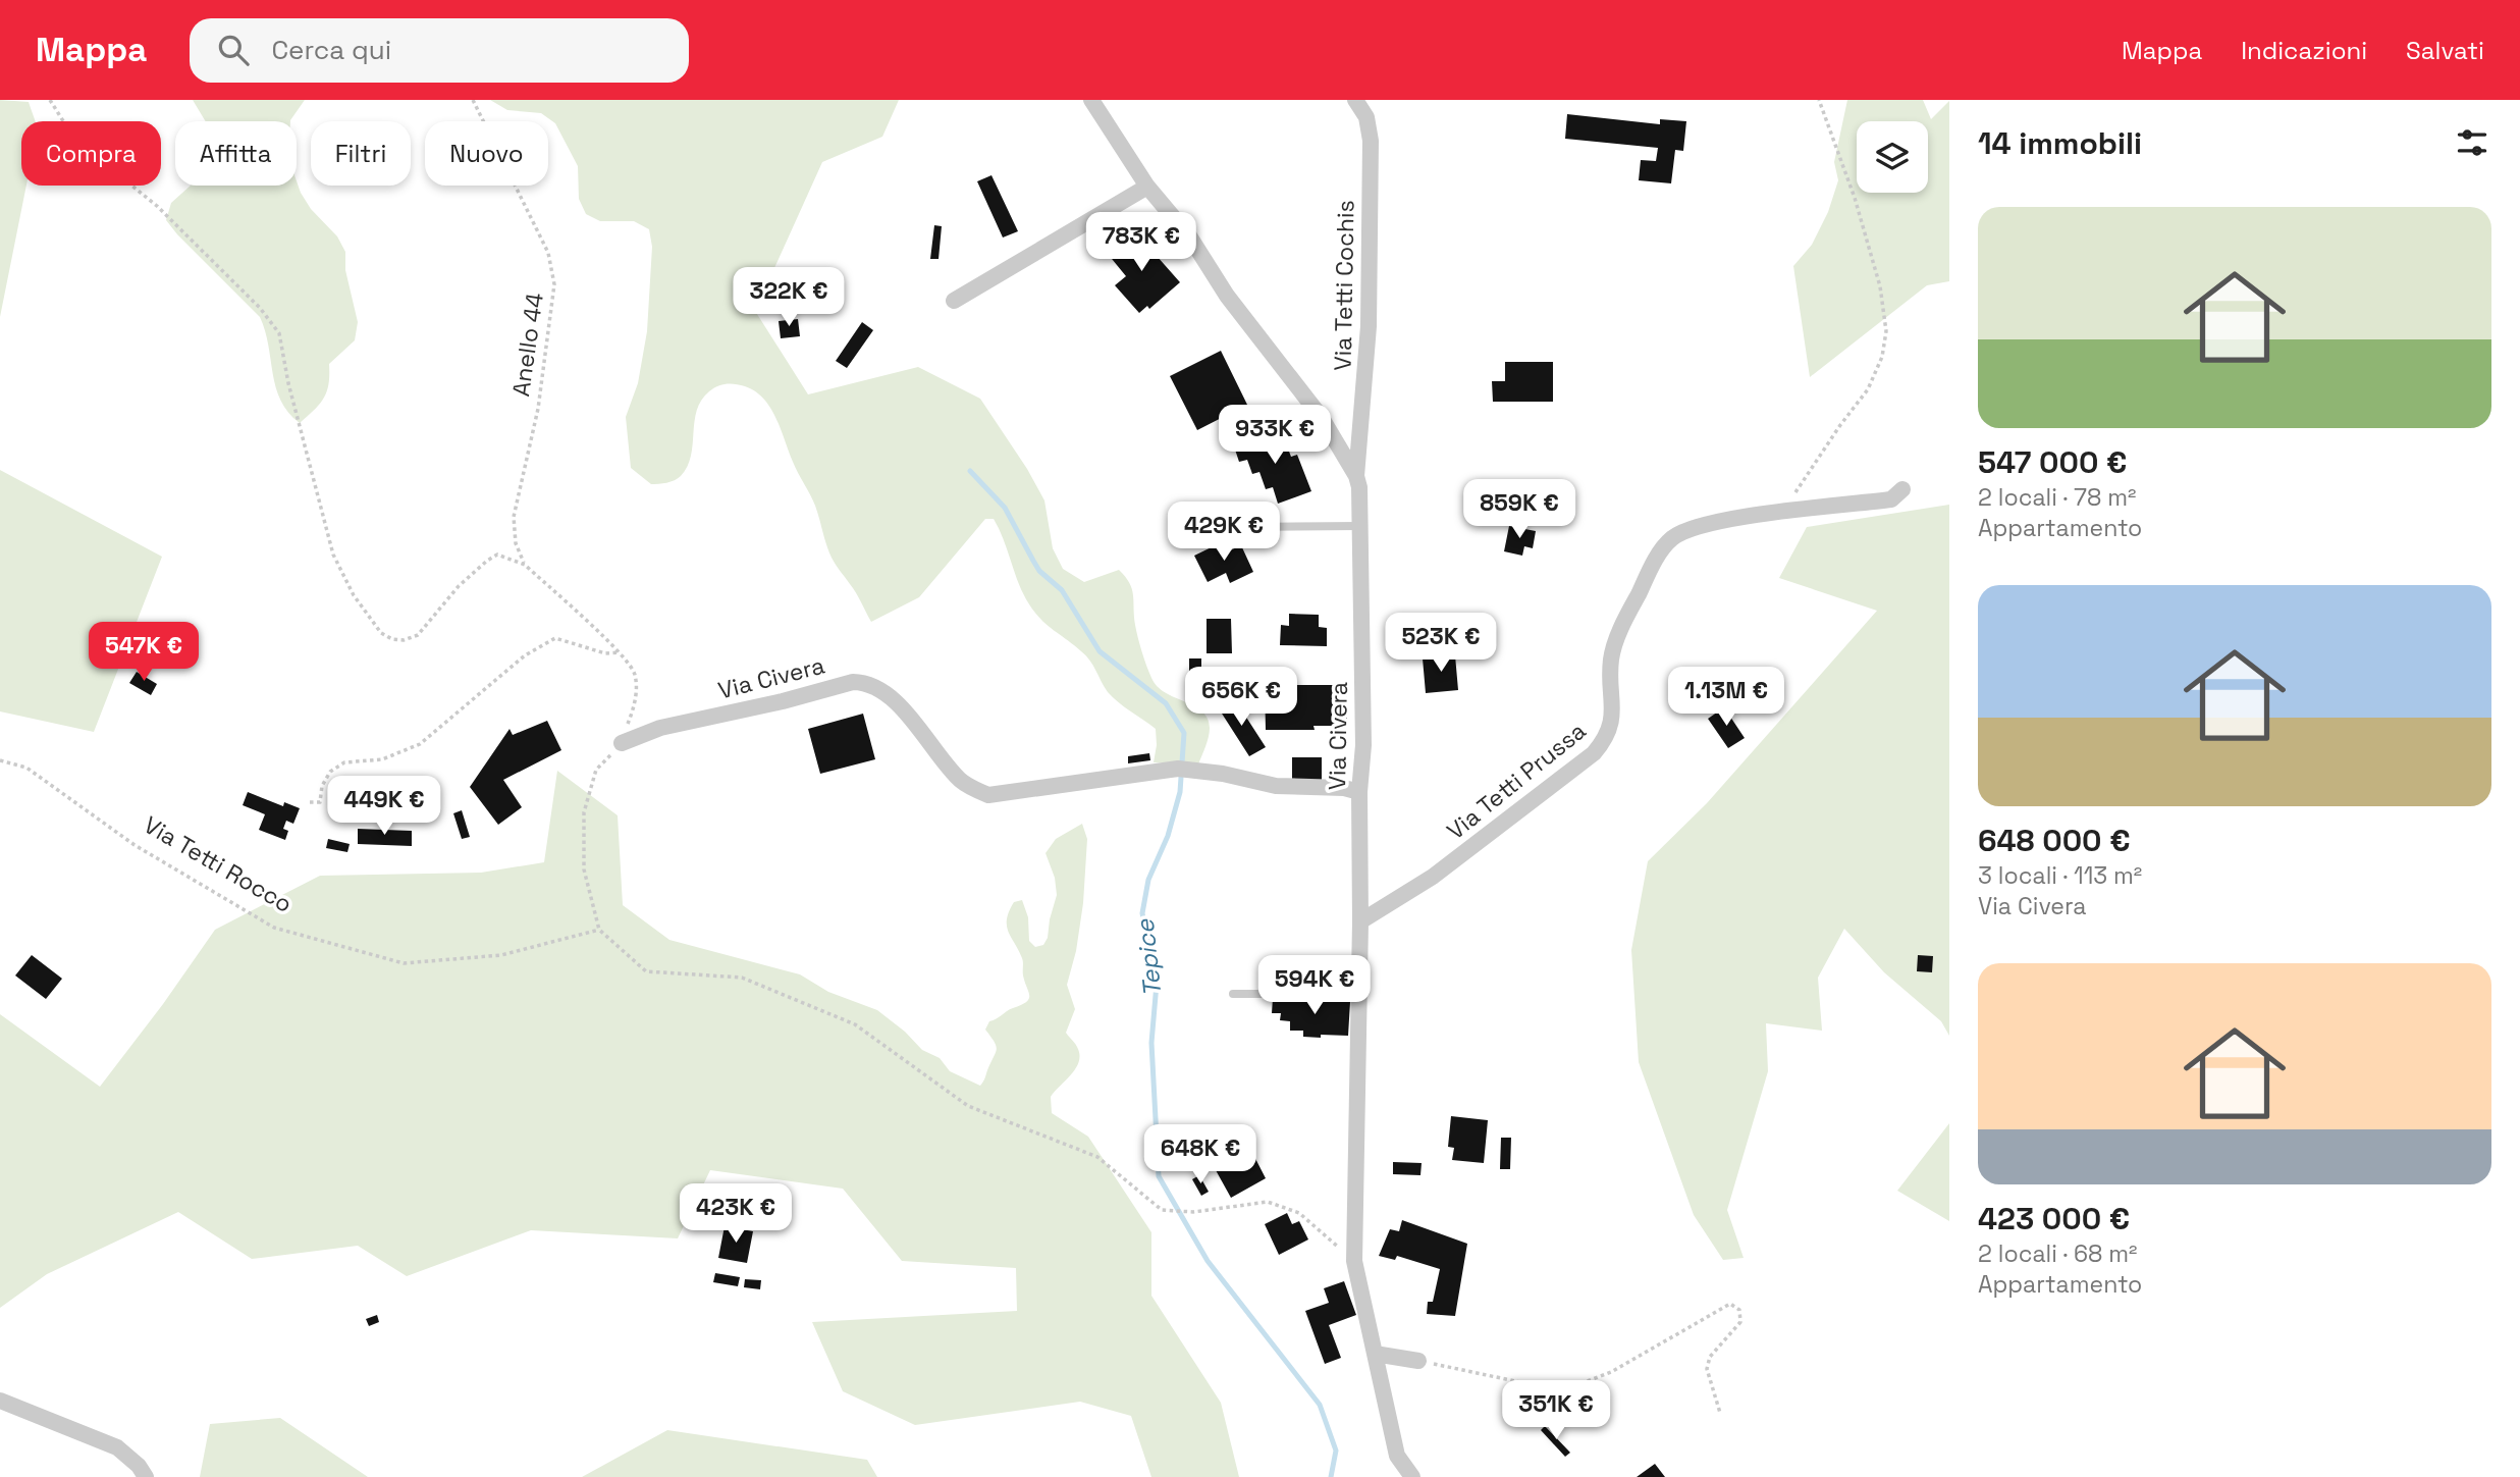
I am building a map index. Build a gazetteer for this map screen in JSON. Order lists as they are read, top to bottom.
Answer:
{
  "streets": {
    "street": ["Via Tetti Cochis", "Via Civera", "Via Tetti Prussa"],
    "path": ["Anello 44", "Via Tetti Rocco"]
  },
  "crossings": [
    ["Via Tetti Cochis", "Via Civera"],
    ["Via Civera", "Via Tetti Prussa"]
  ],
  "water": ["Tepice"],
  "page": {
    "header": "Mappa",
    "search": "Cerca qui",
    "nav": ["Mappa", "Indicazioni", "Salvati"],
    "heading": "14 immobili",
    "chip": [
      "Compra",
      "Affitta",
      "Filtri",
      "Nuovo"
    ],
    "list": [
      {
        "name": "547 000 €",
        "note": "2 locali · 78 m² · Appartamento"
      },
      {
        "name": "648 000 €",
        "note": "3 locali · 113 m² · Via Civera"
      },
      {
        "name": "423 000 €",
        "note": "2 locali · 68 m² · Appartamento"
      }
    ],
    "price": [
      "783K €",
      "322K €",
      "933K €",
      "859K €",
      "429K €",
      "523K €",
      "547K €",
      "656K €",
      "1.13M €",
      "449K €",
      "594K €",
      "648K €",
      "423K €",
      "351K €"
    ]
  }
}
